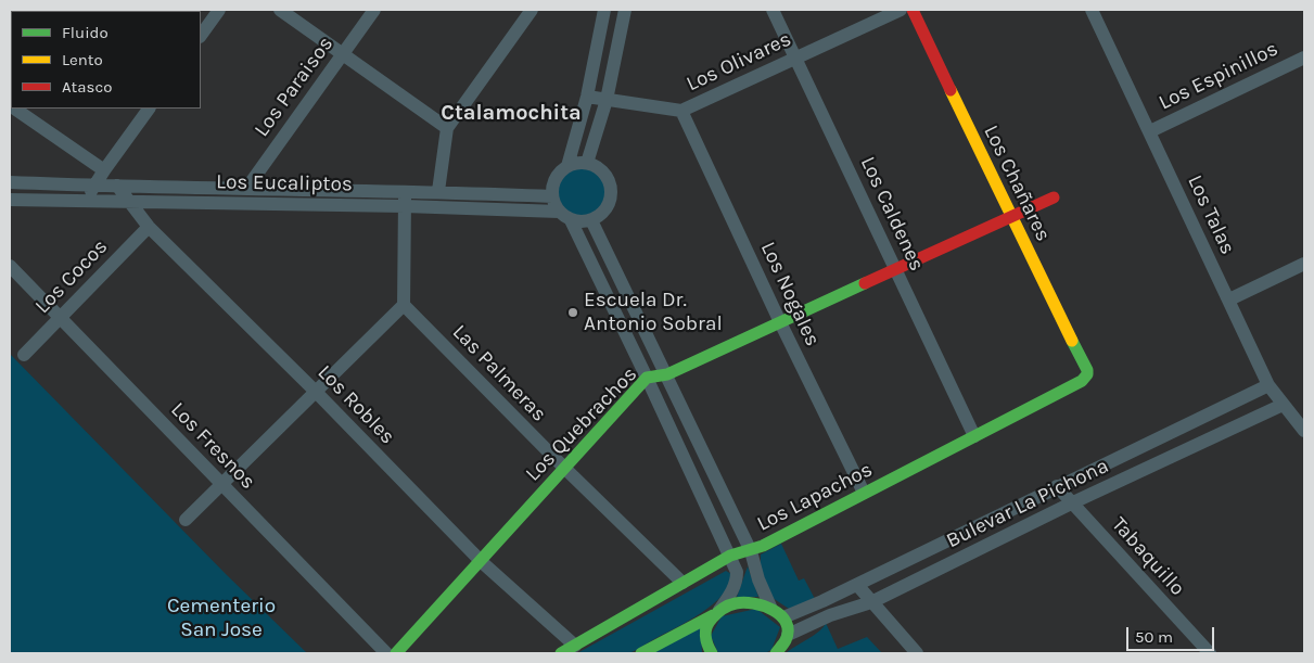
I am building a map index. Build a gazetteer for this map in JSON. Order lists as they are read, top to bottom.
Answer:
{
  "streets": {
    "street": [
      "Los Olivares",
      "Los Espinillos",
      "Los Paraisos",
      "Los Eucaliptos",
      "Los Chañares",
      "Los Caldenes",
      "Los Talas",
      "Los Cocos",
      "Los Nogales",
      "Las Palmeras",
      "Los Robles",
      "Los Quebrachos",
      "Los Fresnos",
      "Los Lapachos",
      "Bulevar La Pichona",
      "Tabaquillo"
    ]
  },
  "crossings": [
    ["Los Olivares", "Los Caldenes"],
    ["Los Olivares", "Los Nogales"],
    ["Los Espinillos", "Los Talas"],
    ["Los Paraisos", "Los Eucaliptos"],
    ["Los Eucaliptos", "Los Robles"],
    ["Los Chañares", "Los Quebrachos"],
    ["Los Chañares", "Los Lapachos"],
    ["Los Caldenes", "Los Quebrachos"],
    ["Los Caldenes", "Los Lapachos"],
    ["Los Talas", "Bulevar La Pichona"],
    ["Los Cocos", "Los Robles"],
    ["Los Cocos", "Los Fresnos"],
    ["Los Nogales", "Los Quebrachos"],
    ["Los Nogales", "Los Lapachos"],
    ["Las Palmeras", "Los Quebrachos"],
    ["Las Palmeras", "Los Lapachos"],
    ["Los Robles", "Los Quebrachos"],
    ["Los Robles", "Los Lapachos"],
    ["Bulevar La Pichona", "Tabaquillo"]
  ],
  "districts": ["Ctalamochita"],
  "parks": ["Cementerio San Jose"],
  "places": ["Escuela Dr. Antonio Sobral"],
  "legend": ["Fluido", "Lento", "Atasco"],
  "scale_bar": "50 m"
}
